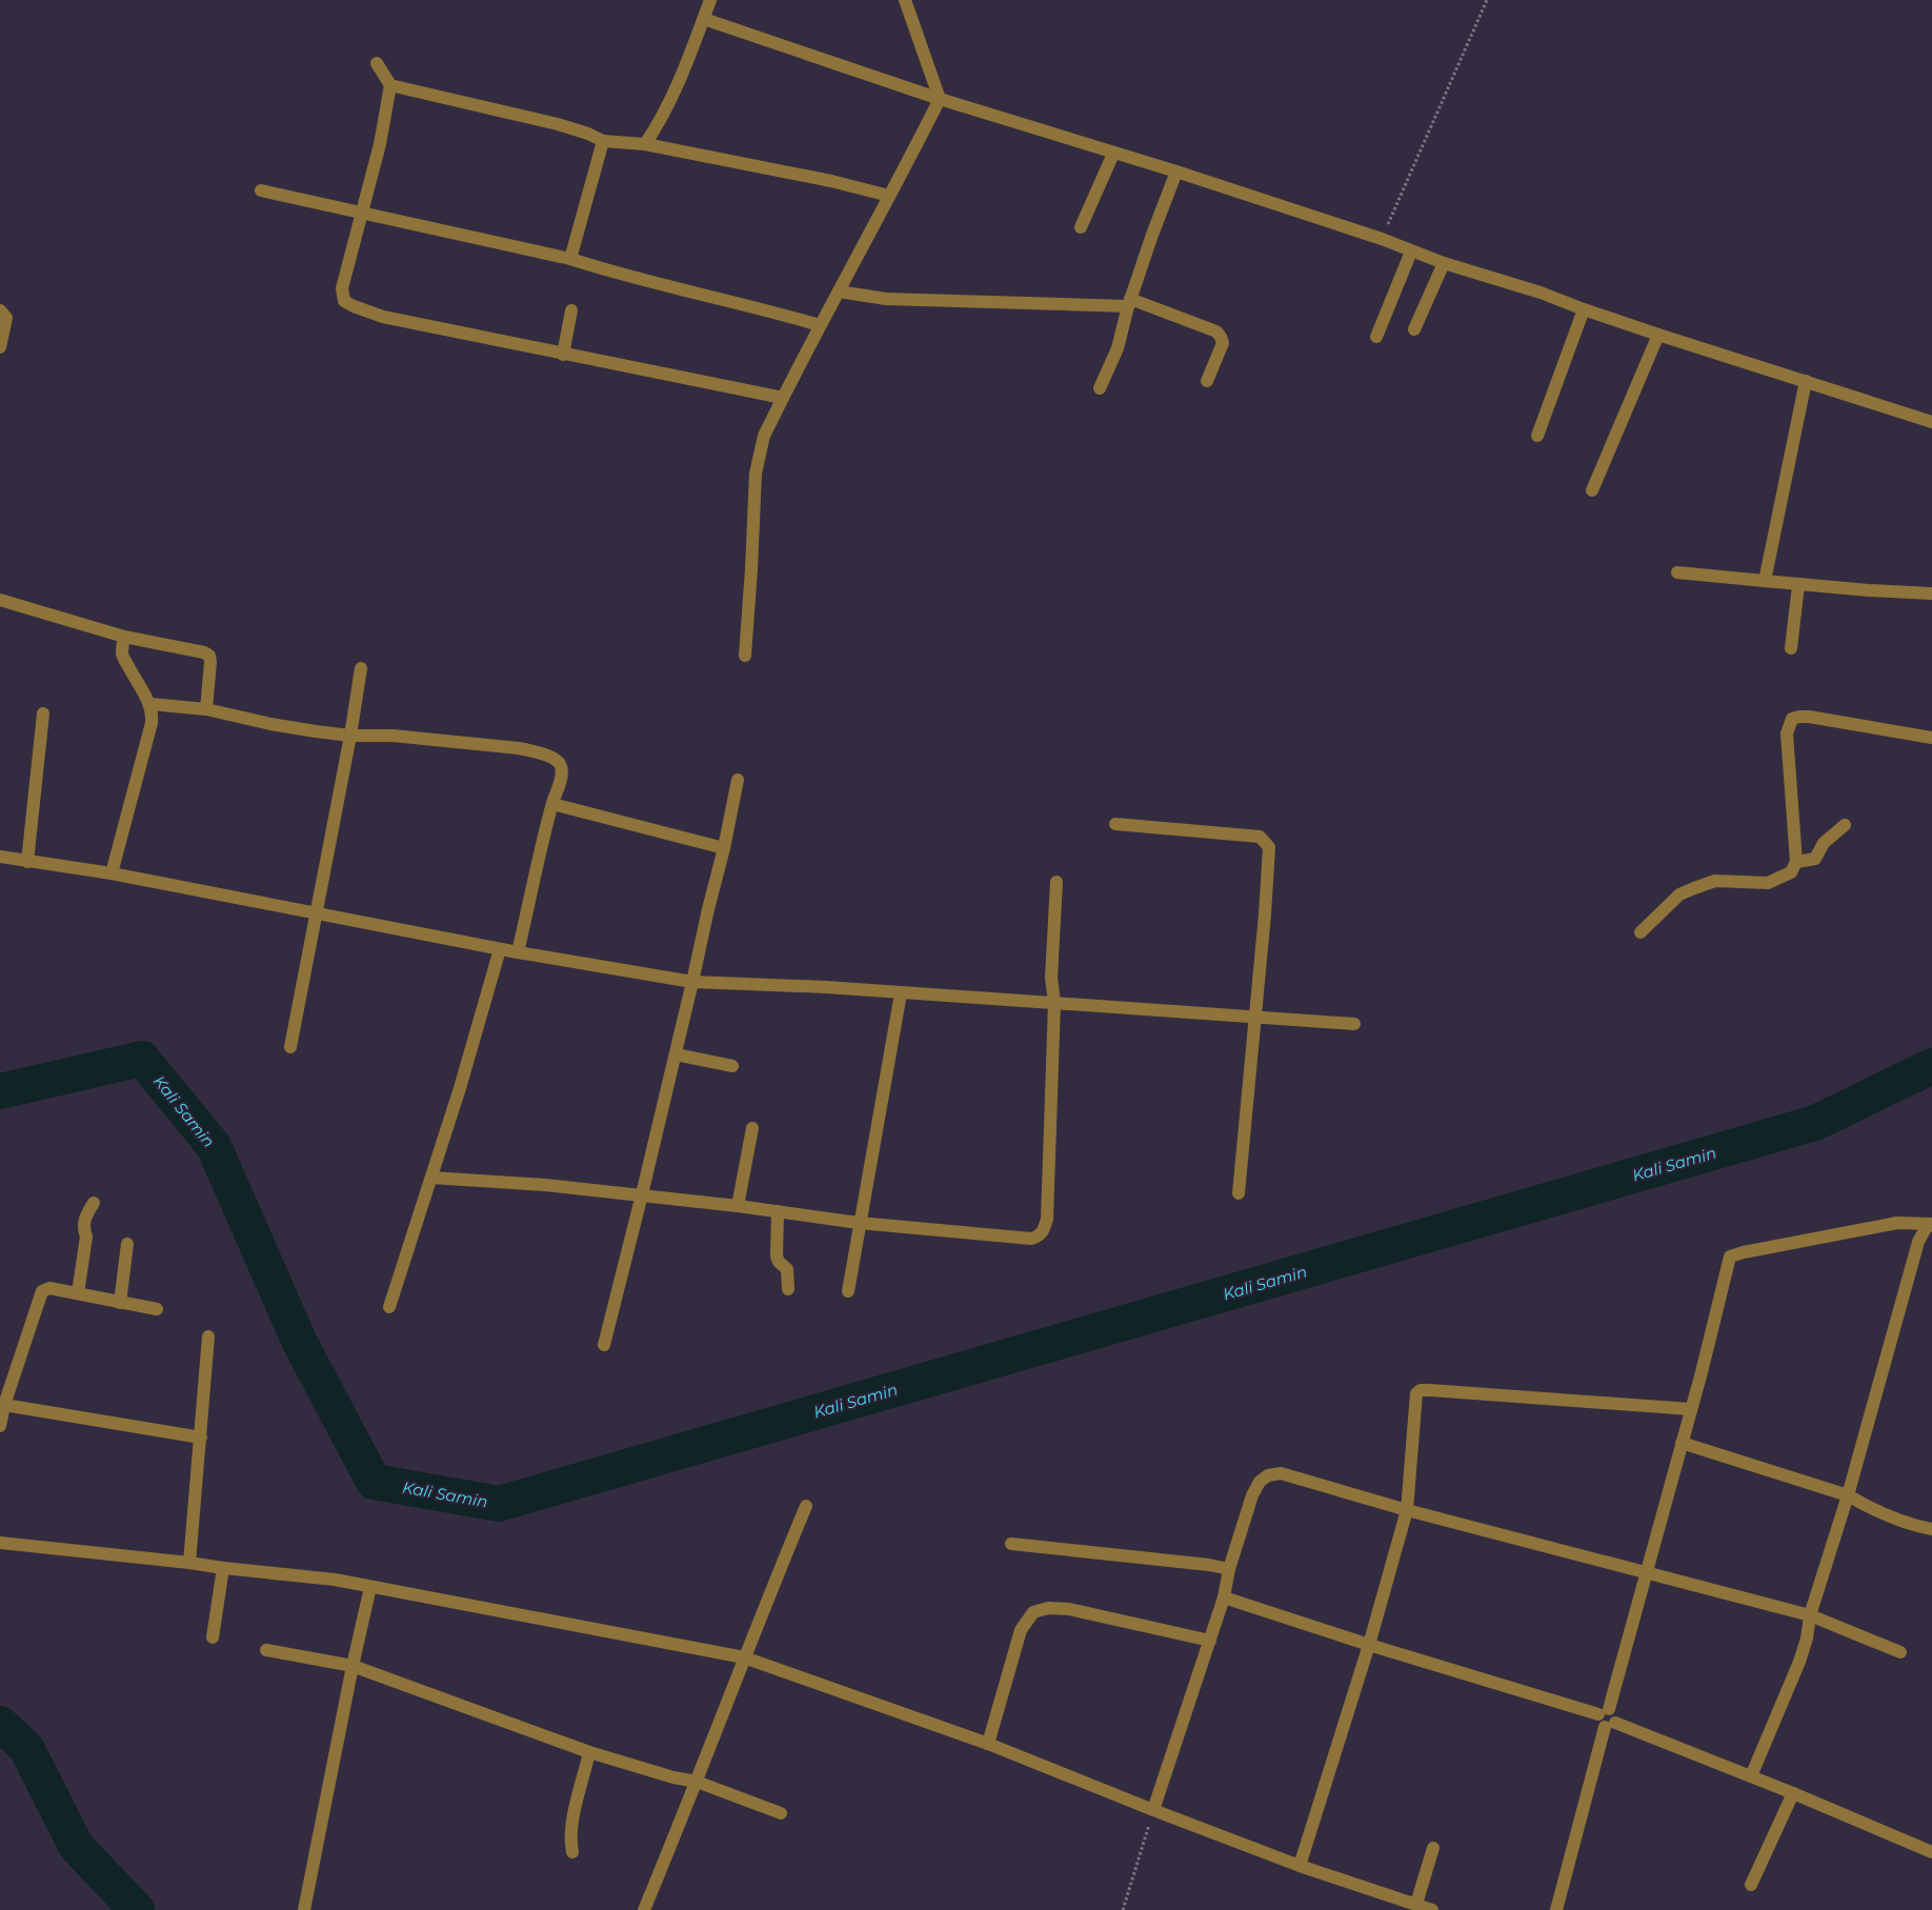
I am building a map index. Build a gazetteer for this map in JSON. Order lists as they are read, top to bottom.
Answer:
{
  "water": ["Kali Samin"]
}
